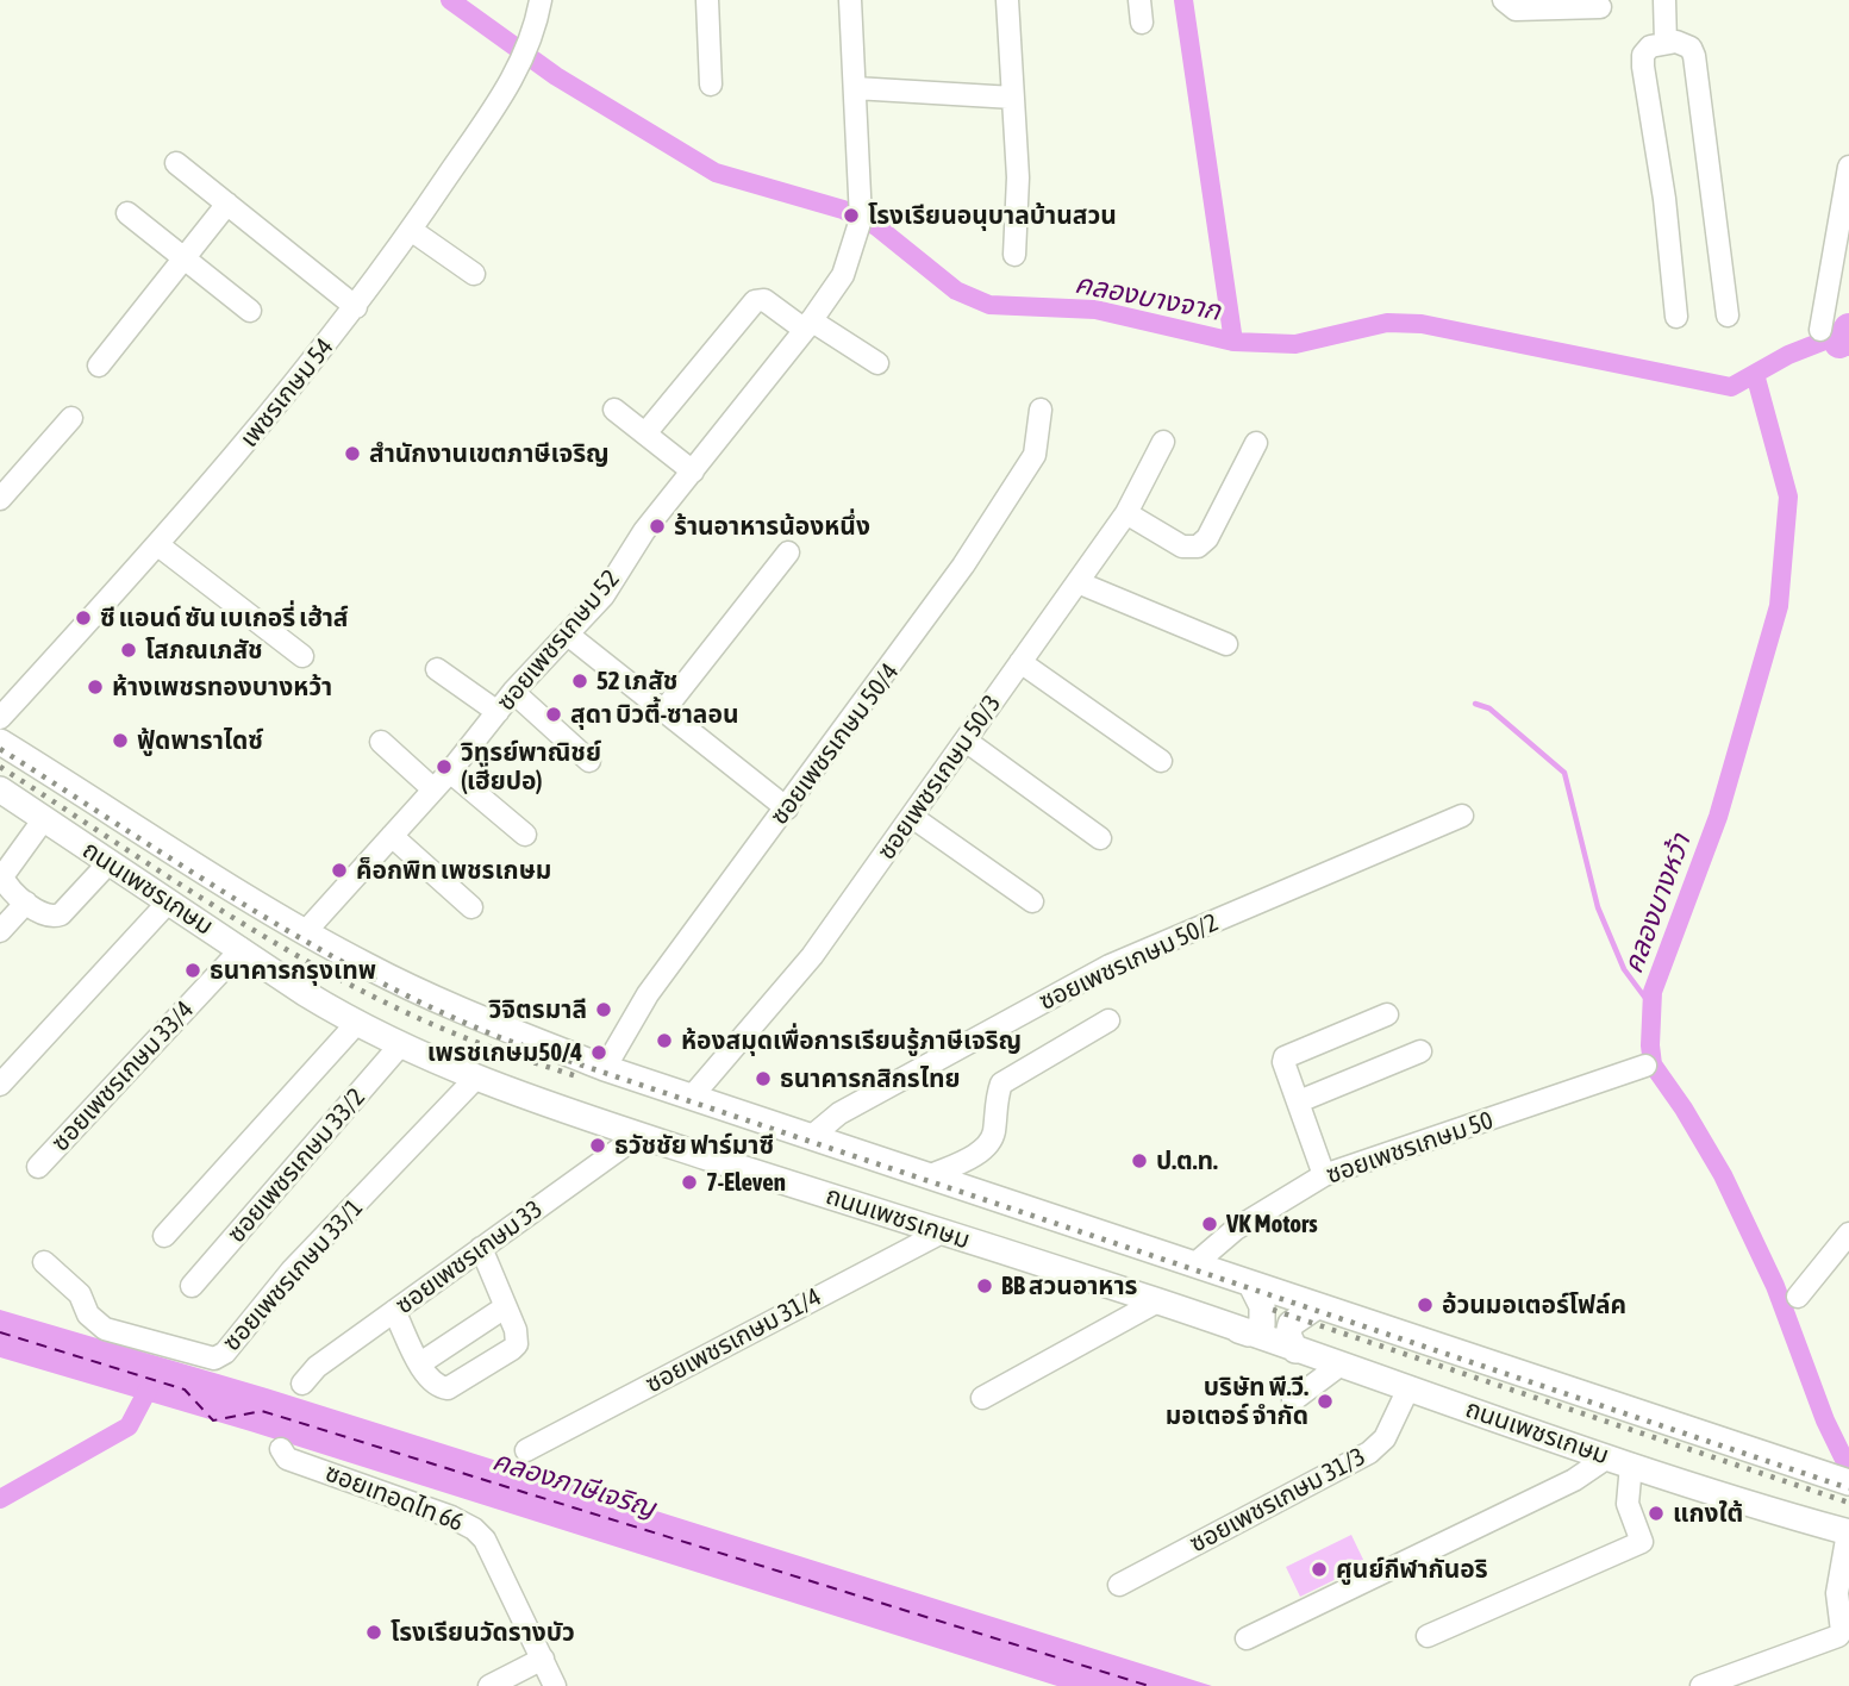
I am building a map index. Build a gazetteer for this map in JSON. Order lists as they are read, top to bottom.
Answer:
{
  "streets": {
    "main road": ["ถนนเพชรเกษม"],
    "street": [
      "เพชรเกษม 54",
      "ซอยเพชรเกษม 52",
      "ซอยเพชรเกษม 50/4",
      "ซอยเพชรเกษม 50/3",
      "ซอยเพชรเกษม 50/2",
      "ซอยเพชรเกษม 33/4",
      "ซอยเพชรเกษม 50",
      "ซอยเพชรเกษม 33/2",
      "ซอยเพชรเกษม 33",
      "ซอยเพชรเกษม 33/1",
      "ซอยเพชรเกษม 31/4",
      "ซอยเทอดไท 66",
      "ซอยเพชรเกษม 31/3"
    ]
  },
  "crossings": [
    ["ซอยเพชรเกษม 52", "ถนนเพชรเกษม"],
    ["ซอยเพชรเกษม 50/4", "ถนนเพชรเกษม"],
    ["ซอยเพชรเกษม 50/3", "ถนนเพชรเกษม"],
    ["ถนนเพชรเกษม", "ซอยเพชรเกษม 50/2"],
    ["ถนนเพชรเกษม", "ซอยเพชรเกษม 33/4"],
    ["ถนนเพชรเกษม", "ซอยเพชรเกษม 50"],
    ["ถนนเพชรเกษม", "ซอยเพชรเกษม 33/2"],
    ["ถนนเพชรเกษม", "ซอยเพชรเกษม 33"],
    ["ถนนเพชรเกษม", "ซอยเพชรเกษม 33/1"],
    ["ถนนเพชรเกษม", "ซอยเพชรเกษม 31/4"],
    ["ถนนเพชรเกษม", "ซอยเพชรเกษม 31/3"]
  ],
  "water": ["คลองบางจาก", "คลองบางหว้า", "คลองภาษีเจริญ"],
  "places": [
    "โรงเรียนอนุบาลบ้านสวน",
    "สำนักงานเขตภาษีเจริญ",
    "ร้านอาหารน้องหนึ่ง",
    "ซี แอนด์ ซัน เบเกอรี่ เฮ้าส์",
    "โสภณเภสัช",
    "52 เภสัช",
    "ห้างเพชรทองบางหว้า",
    "สุดา บิวตี้-ซาลอน",
    "ฟู้ดพาราไดซ์",
    "วิทูรย์พาณิชย์ (เฮียปอ)",
    "ค็อกพิท เพชรเกษม",
    "ธนาคารกรุงเทพ",
    "วิจิตรมาลี",
    "ห้องสมุดเพื่อการเรียนรู้ภาษีเจริญ",
    "เพรชเกษม50/4",
    "ธนาคารกสิกรไทย",
    "ธวัชชัย ฟาร์มาซี",
    "ป.ต.ท.",
    "7-Eleven",
    "VK Motors",
    "BB สวนอาหาร",
    "อ้วนมอเตอร์โฟล์ค",
    "บริษัท พี.วี. มอเตอร์ จำกัด",
    "แกงใต้",
    "ศูนย์กีฬากันอริ",
    "โรงเรียนวัดรางบัว"
  ]
}
